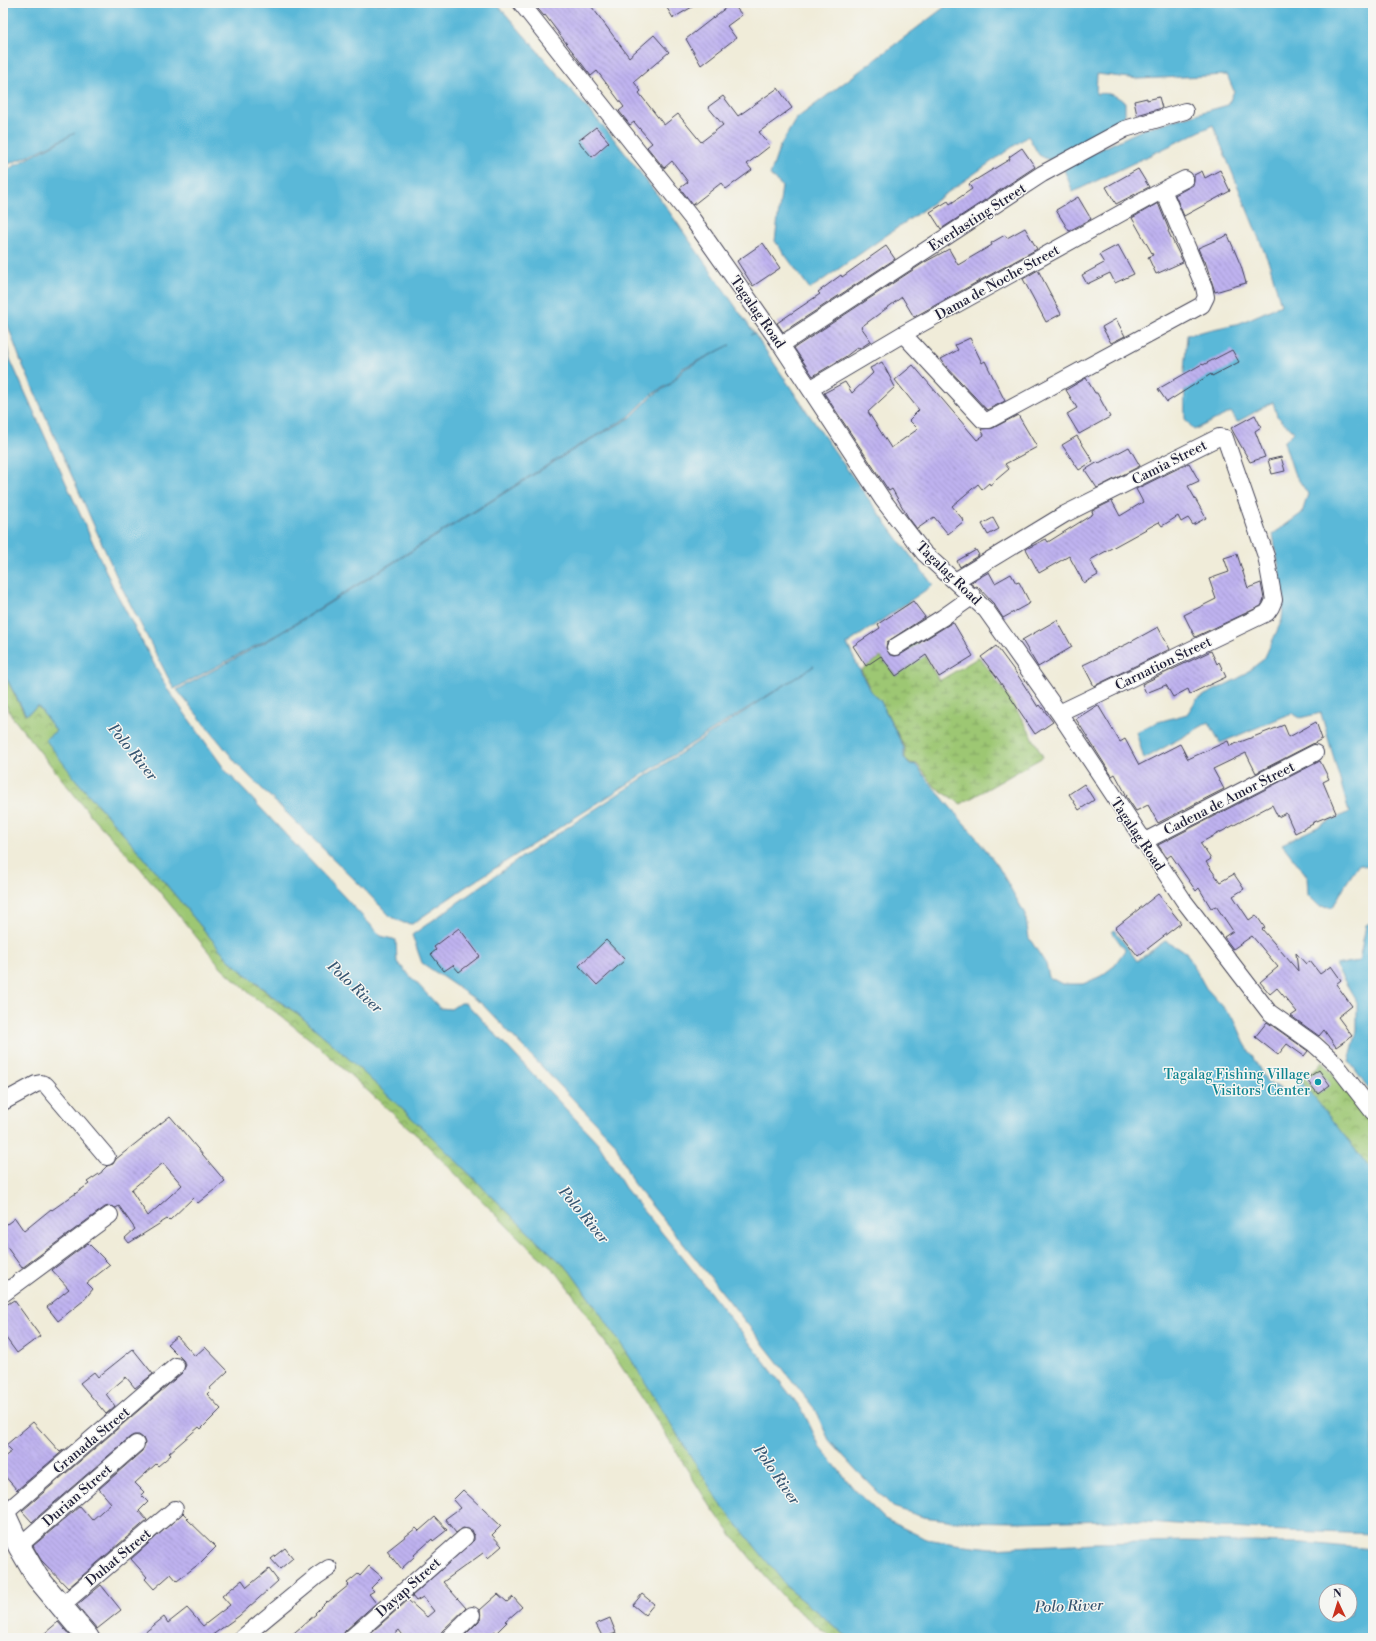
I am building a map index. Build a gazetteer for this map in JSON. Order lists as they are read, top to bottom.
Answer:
{
  "streets": {
    "street": [
      "Everlasting Street",
      "Dama de Noche Street",
      "Tagalag Road",
      "Camia Street",
      "Carnation Street",
      "Cadena de Amor Street",
      "Granada Street",
      "Durian Street",
      "Duhat Street",
      "Dayap Street"
    ]
  },
  "crossings": [
    ["Everlasting Street", "Tagalag Road"],
    ["Dama de Noche Street", "Tagalag Road"],
    ["Tagalag Road", "Camia Street"],
    ["Tagalag Road", "Carnation Street"],
    ["Tagalag Road", "Cadena de Amor Street"],
    ["Camia Street", "Carnation Street"]
  ],
  "water": ["Polo River"],
  "places": ["Tagalag Fishing Village Visitors' Center"],
  "north": "top"
}
